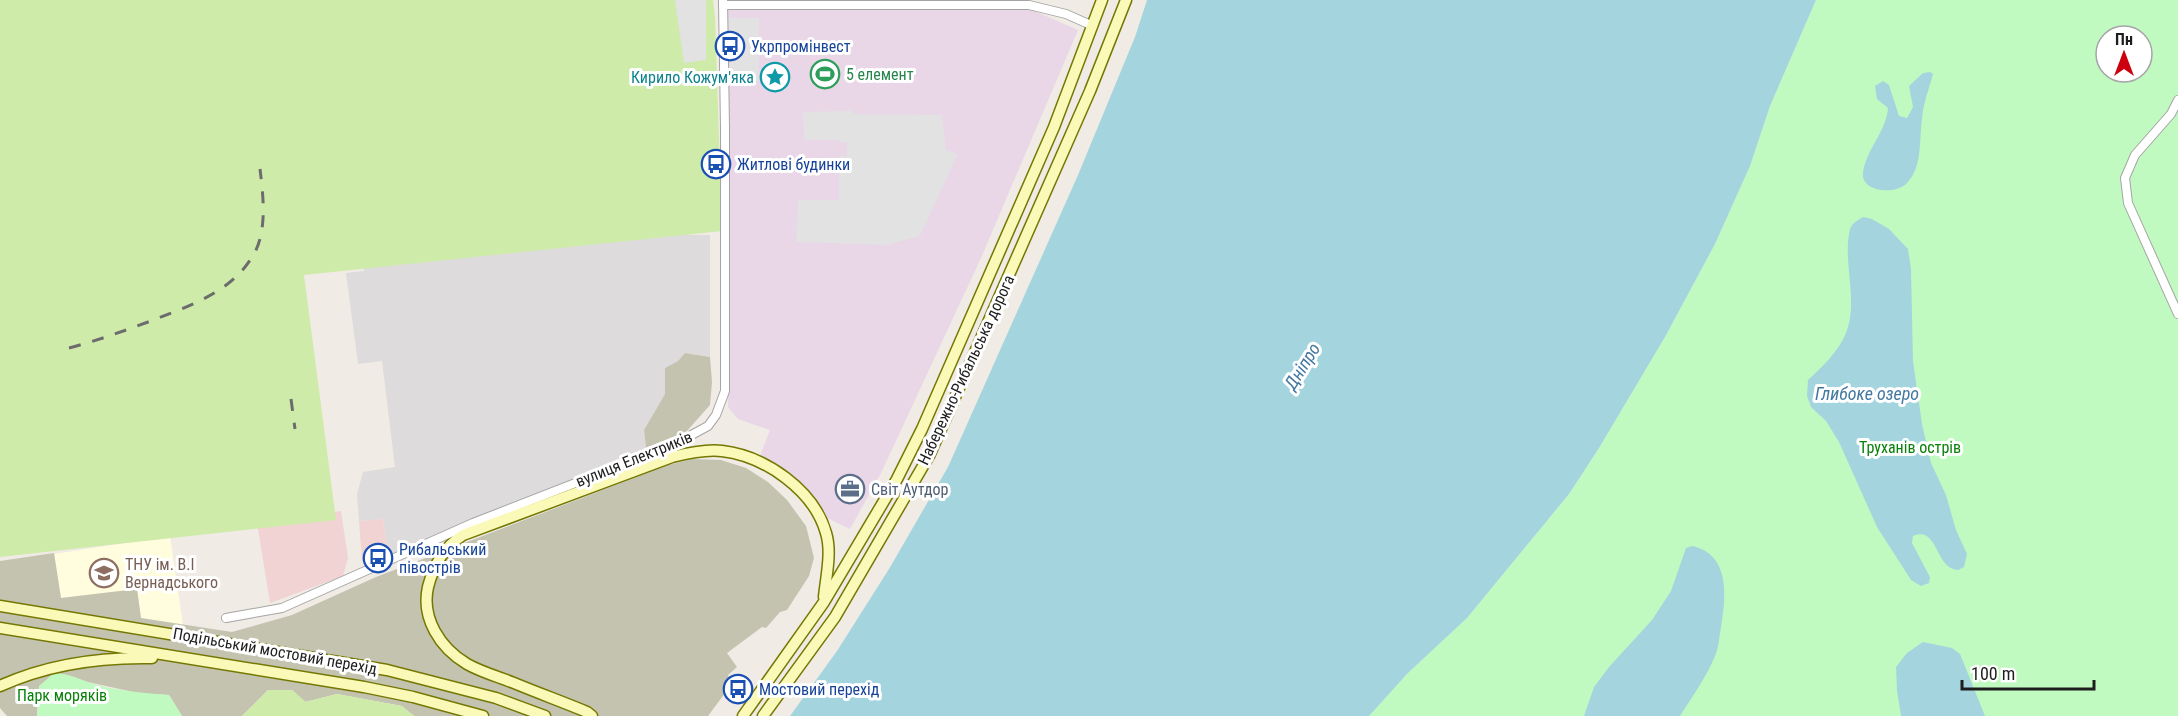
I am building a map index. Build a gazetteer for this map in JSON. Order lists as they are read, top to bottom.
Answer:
{
  "streets": {
    "main road": ["Набережно-Рибальська дорога", "Подільський мостовий перехід"],
    "street": ["вулиця Електриків"]
  },
  "water": ["Дніпро", "Глибоке озеро"],
  "parks": ["Труханів острів", "Парк моряків"],
  "places": {
    "bus stop": [
      "Укрпромінвест",
      "Житлові будинки",
      "Рибальський півострів",
      "Мостовий перехід"
    ],
    "sports": ["5 елемент"],
    "place": ["Кирило Кожум'яка"],
    "office": ["Світ Аутдор"],
    "school or university": ["ТНУ ім. В.І Вернадського"]
  },
  "scale_bar": "100 m",
  "north": "top"
}
